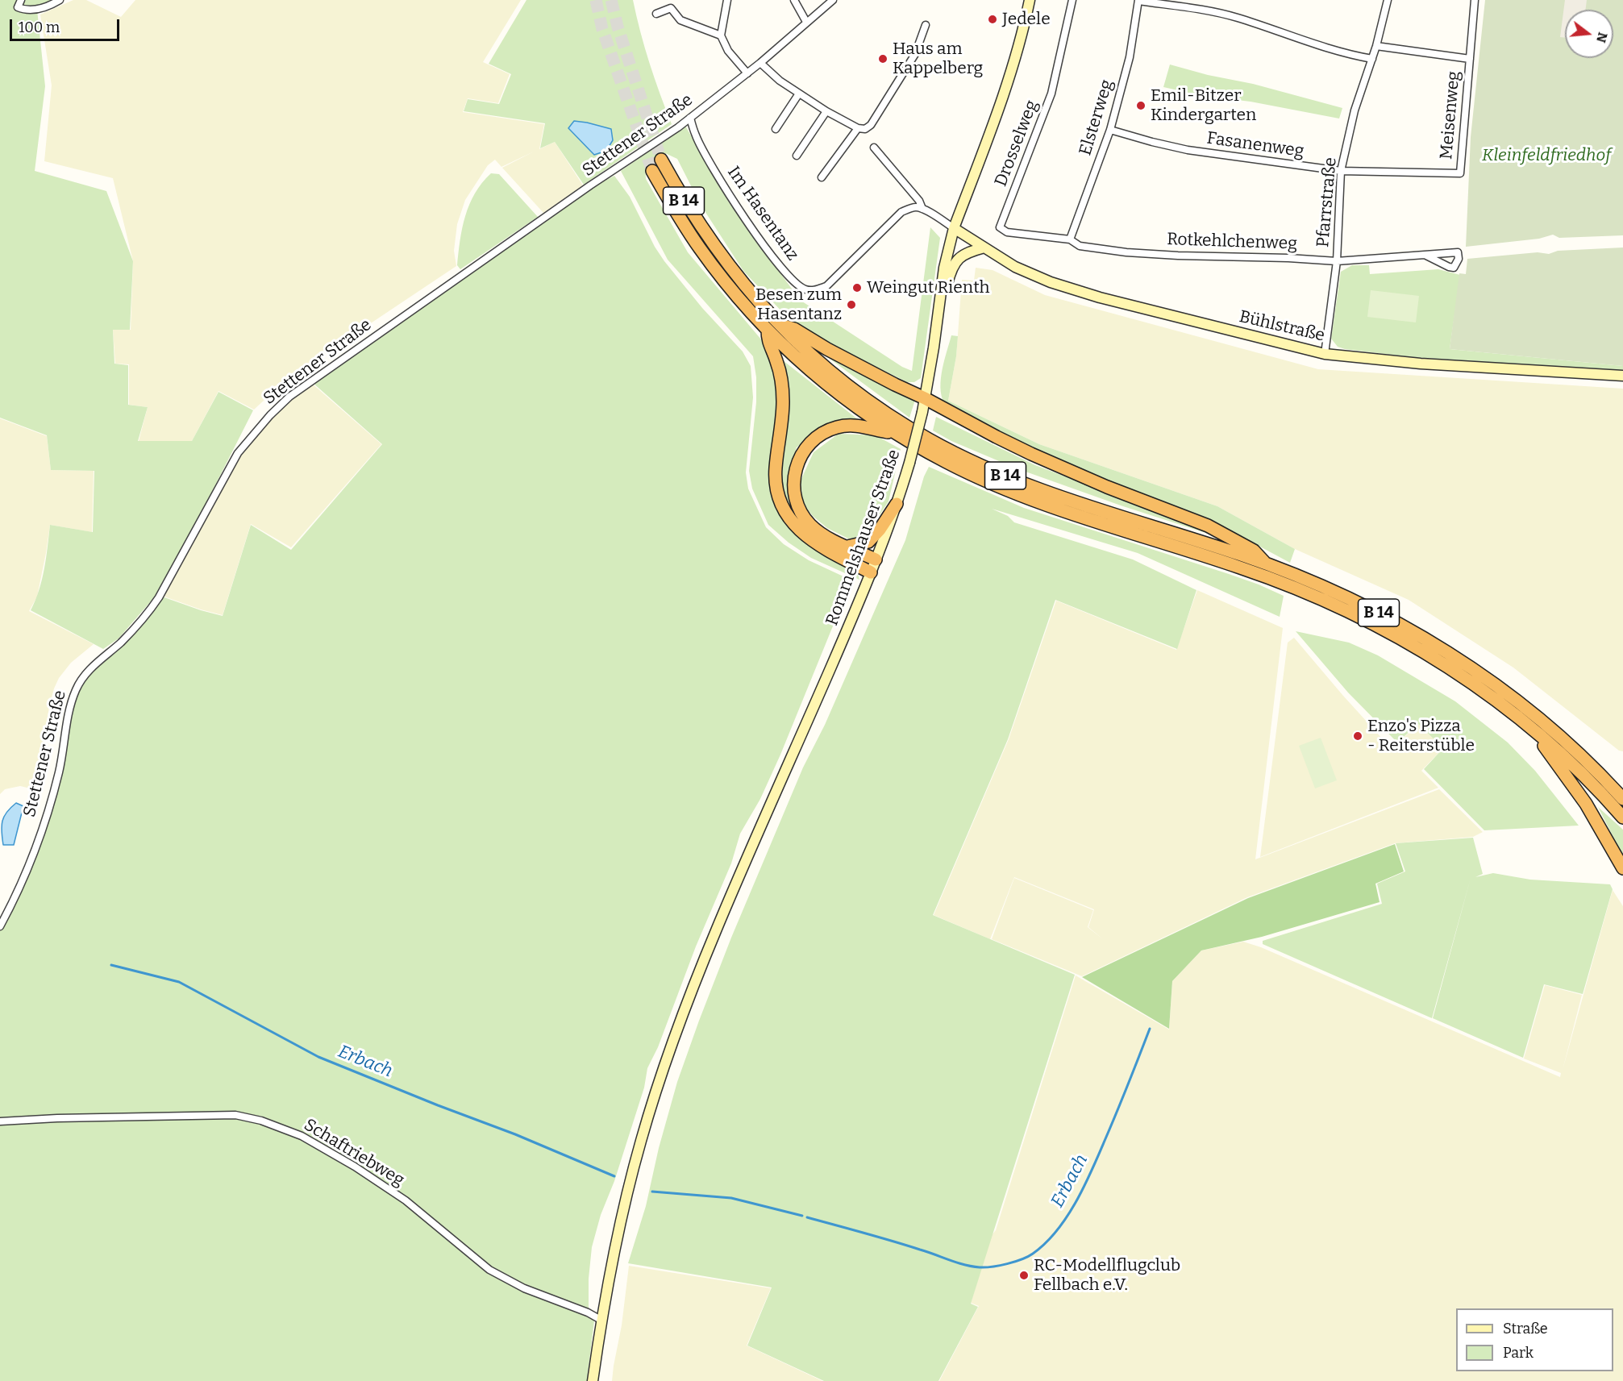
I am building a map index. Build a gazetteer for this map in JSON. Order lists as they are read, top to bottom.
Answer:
{
  "streets": {
    "highway": ["B 14"],
    "main road": ["Bühlstraße", "Rommelshauser Straße"],
    "street": [
      "Meisenweg",
      "Elsterweg",
      "Stettener Straße",
      "Drosselweg",
      "Fasanenweg",
      "Pfarrstraße",
      "Im Hasentanz",
      "Rotkehlchenweg",
      "Schaftriebweg"
    ]
  },
  "crossings": [
    ["Meisenweg", "Fasanenweg"],
    ["Meisenweg", "Pfarrstraße"],
    ["Elsterweg", "Drosselweg"],
    ["Elsterweg", "Fasanenweg"],
    ["Elsterweg", "Rotkehlchenweg"],
    ["Stettener Straße", "Im Hasentanz"],
    ["Drosselweg", "Rotkehlchenweg"],
    ["Fasanenweg", "Pfarrstraße"],
    ["B 14", "Rommelshauser Straße"],
    ["Pfarrstraße", "Rotkehlchenweg"],
    ["Pfarrstraße", "Bühlstraße"],
    ["Bühlstraße", "Rommelshauser Straße"],
    ["Rommelshauser Straße", "Schaftriebweg"]
  ],
  "water": ["Erbach"],
  "parks": ["Kleinfeldfriedhof"],
  "places": [
    "Jedele",
    "Haus am Kappelberg",
    "Emil-Bitzer Kindergarten",
    "Weingut Rienth",
    "Besen zum Hasentanz",
    "Enzo's Pizza - Reiterstüble",
    "RC-Modellflugclub Fellbach e.V."
  ],
  "legend": ["Straße", "Park"],
  "scale_bar": "100 m",
  "north": "right"
}
